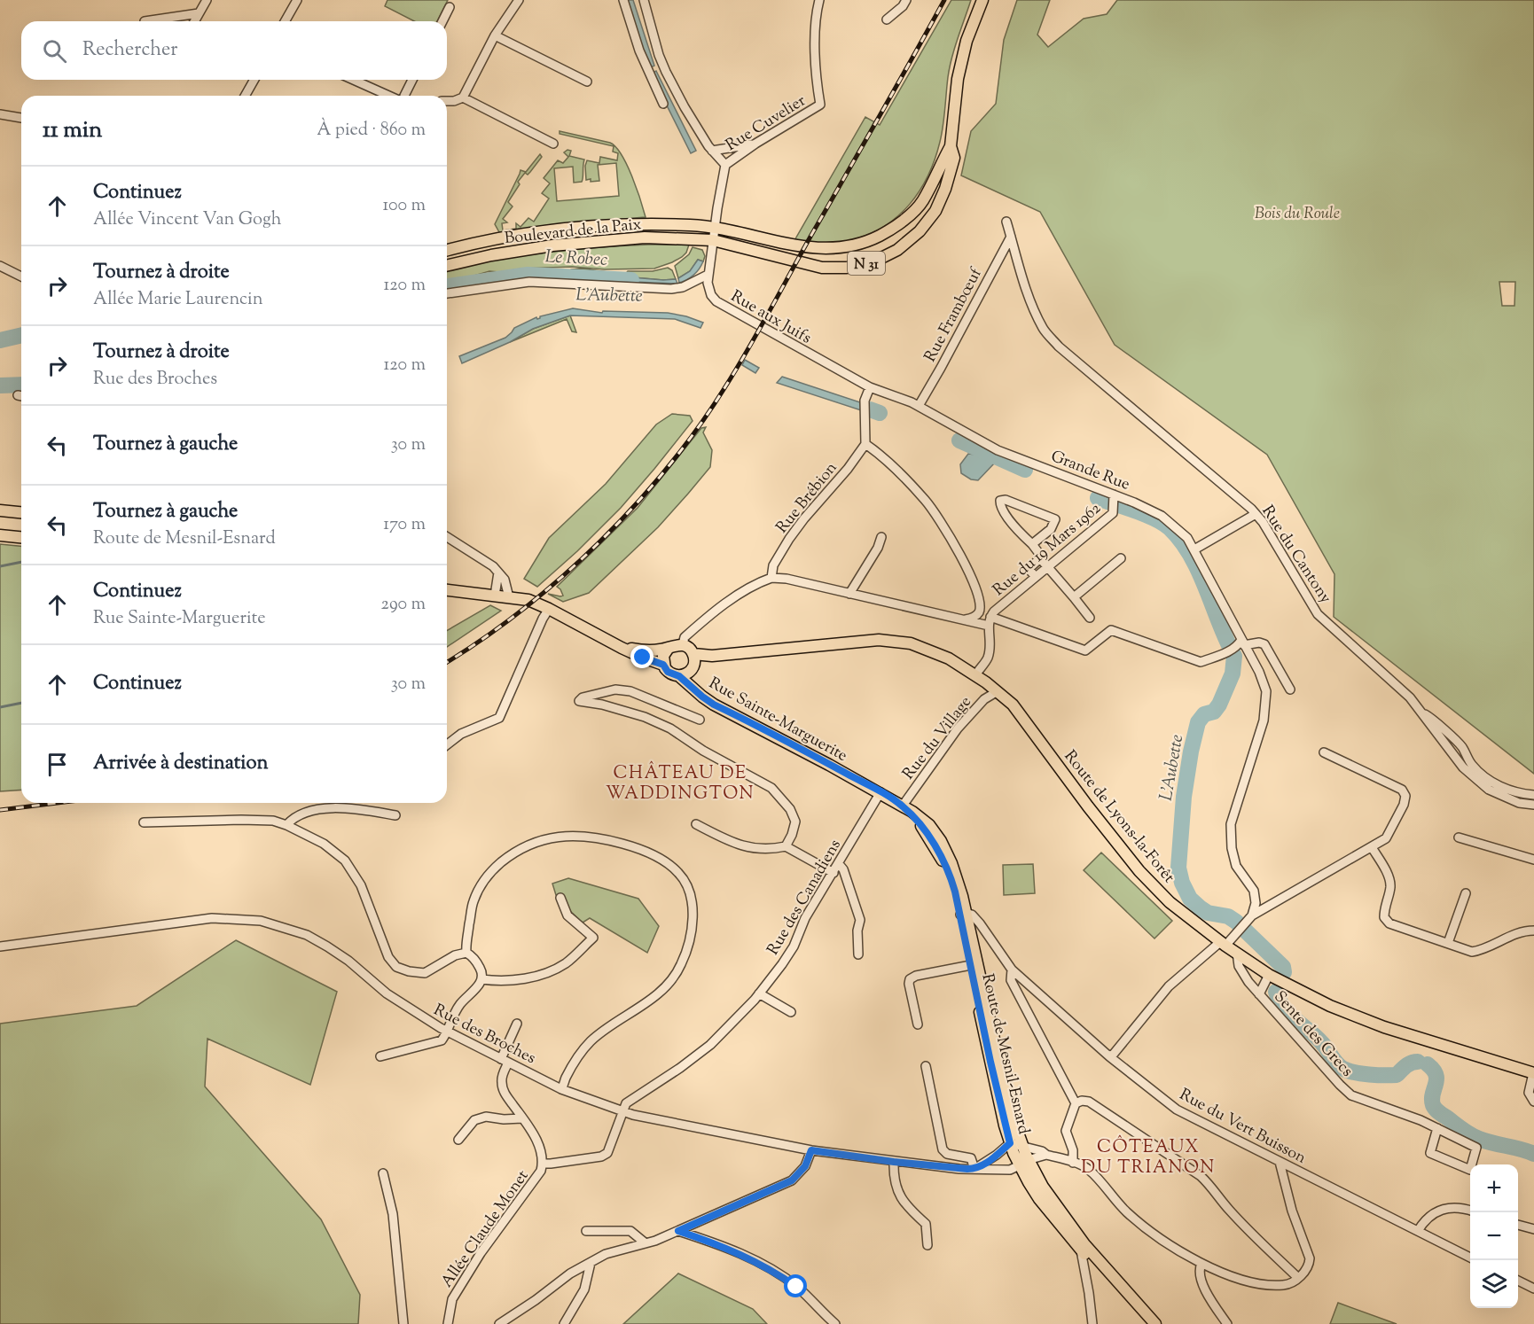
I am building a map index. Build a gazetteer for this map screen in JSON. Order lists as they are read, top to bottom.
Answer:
{
  "streets": {
    "main road": [
      "Boulevard de la Paix",
      "N 31",
      "Rue Sainte-Marguerite",
      "Route de Lyons-la-Forêt",
      "Route de Mesnil-Esnard"
    ],
    "street": [
      "Rue Cuvelier",
      "Rue Frambœuf",
      "Rue aux Juifs",
      "Grande Rue",
      "Rue Brébion",
      "Rue du 19 Mars 1962",
      "Rue du Cantony",
      "Rue du Village",
      "Rue des Canadiens",
      "Rue des Broches",
      "Sente des Grecs",
      "Rue du Vert Buisson",
      "Allée Claude Monet"
    ]
  },
  "crossings": [
    ["Rue Cuvelier", "Rue aux Juifs"],
    ["Boulevard de la Paix", "Rue aux Juifs"],
    ["Rue Frambœuf", "Rue aux Juifs"],
    ["Rue Frambœuf", "Grande Rue"],
    ["Rue Frambœuf", "Rue du Cantony"],
    ["Rue aux Juifs", "Grande Rue"],
    ["Grande Rue", "Rue du 19 Mars 1962"],
    ["Rue Sainte-Marguerite", "Rue du Village"],
    ["Rue Sainte-Marguerite", "Route de Lyons-la-Forêt"],
    ["Rue Sainte-Marguerite", "Rue des Canadiens"],
    ["Rue Sainte-Marguerite", "Route de Mesnil-Esnard"],
    ["Rue Sainte-Marguerite", "Rue du Vert Buisson"],
    ["Rue du Village", "Route de Lyons-la-Forêt"],
    ["Route de Lyons-la-Forêt", "Sente des Grecs"],
    ["Rue des Canadiens", "Rue des Broches"],
    ["Rue des Canadiens", "Allée Claude Monet"],
    ["Rue des Broches", "Route de Mesnil-Esnard"],
    ["Rue des Broches", "Allée Claude Monet"],
    ["Route de Mesnil-Esnard", "Rue du Vert Buisson"]
  ],
  "districts": ["CHÂTEAU DE WADDINGTON", "CÔTEAUX DU TRIANON"],
  "water": ["Le Robec", "L'Aubette"],
  "parks": ["Bois du Roule"],
  "page": {
    "search": "Rechercher",
    "heading": ["11 min", "À pied · 860 m"],
    "list": [
      ["Continuez", "Allée Vincent Van Gogh", "100 m"],
      ["Tournez à droite", "Allée Marie Laurencin", "120 m"],
      ["Tournez à droite", "Rue des Broches", "120 m"],
      ["Tournez à gauche", "30 m"],
      ["Tournez à gauche", "Route de Mesnil-Esnard", "170 m"],
      ["Continuez", "Rue Sainte-Marguerite", "290 m"],
      ["Continuez", "30 m"],
      "Arrivée à destination"
    ],
    "map_buttons": ["+", "−"]
  }
}
